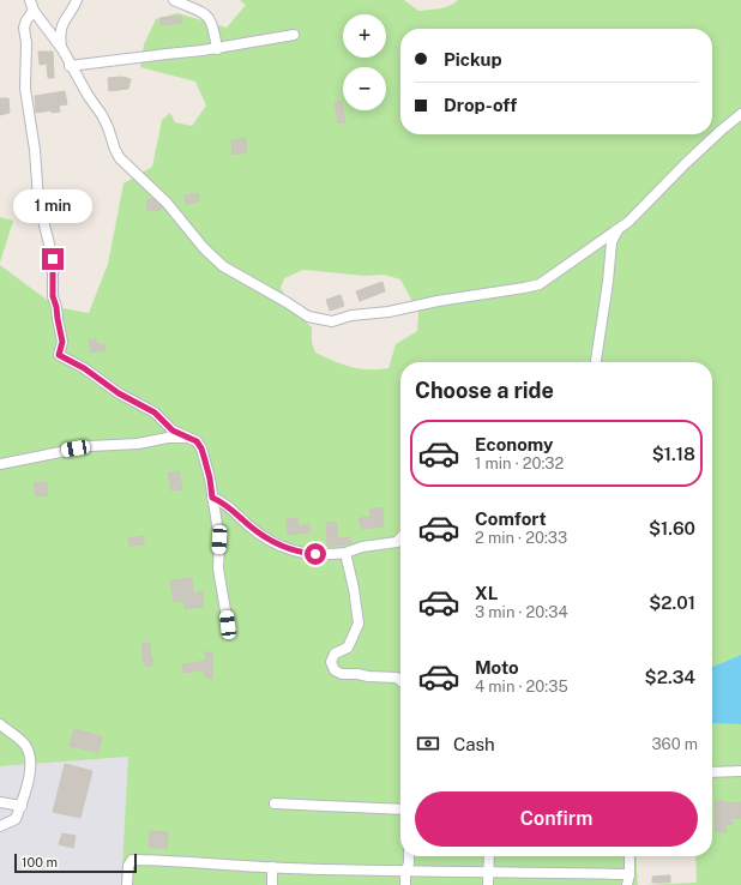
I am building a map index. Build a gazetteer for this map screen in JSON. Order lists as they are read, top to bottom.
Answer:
{
  "scale_bar": "100 m",
  "page": {
    "map_buttons": ["+", "−"],
    "banner": ["Pickup", "Drop-off"],
    "bubble": "1 min",
    "heading": "Choose a ride",
    "list": [
      {
        "name": "Economy",
        "note": "1 min · 20:32",
        "value": "$1.18"
      },
      {
        "name": "Comfort",
        "note": "2 min · 20:33",
        "value": "$1.60"
      },
      {
        "name": "XL",
        "note": "3 min · 20:34",
        "value": "$2.01"
      },
      {
        "name": "Moto",
        "note": "4 min · 20:35",
        "value": "$2.34"
      }
    ],
    "pay": ["Cash", "360 m"],
    "buttons": "Confirm",
    "scale": "100 m"
  }
}
